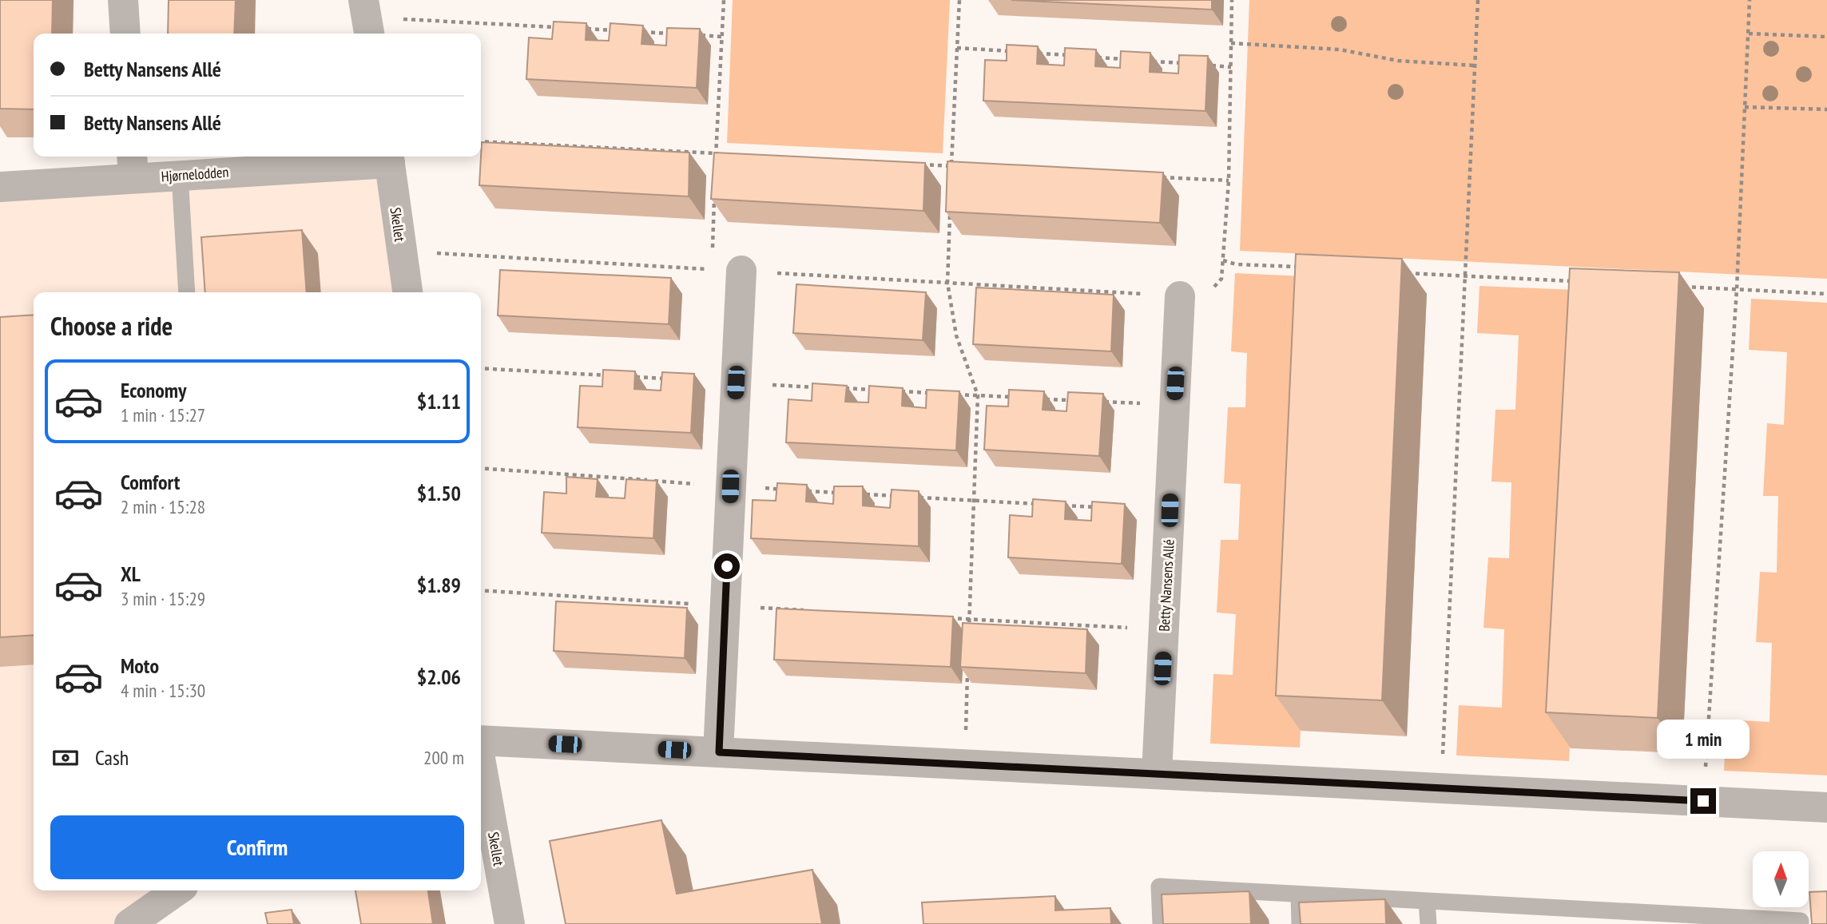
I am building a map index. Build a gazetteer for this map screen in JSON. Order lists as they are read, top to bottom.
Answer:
{
  "streets": {
    "street": ["Hjørnelodden", "Skellet", "Betty Nansens Allé"]
  },
  "crossings": [
    ["Hjørnelodden", "Skellet"]
  ],
  "north": "top",
  "page": {
    "banner": ["Betty Nansens Allé", "Betty Nansens Allé"],
    "heading": "Choose a ride",
    "list": [
      {
        "name": "Economy",
        "note": "1 min · 15:27",
        "value": "$1.11"
      },
      {
        "name": "Comfort",
        "note": "2 min · 15:28",
        "value": "$1.50"
      },
      {
        "name": "XL",
        "note": "3 min · 15:29",
        "value": "$1.89"
      },
      {
        "name": "Moto",
        "note": "4 min · 15:30",
        "value": "$2.06"
      }
    ],
    "bubble": "1 min",
    "pay": ["Cash", "200 m"],
    "buttons": "Confirm"
  }
}
